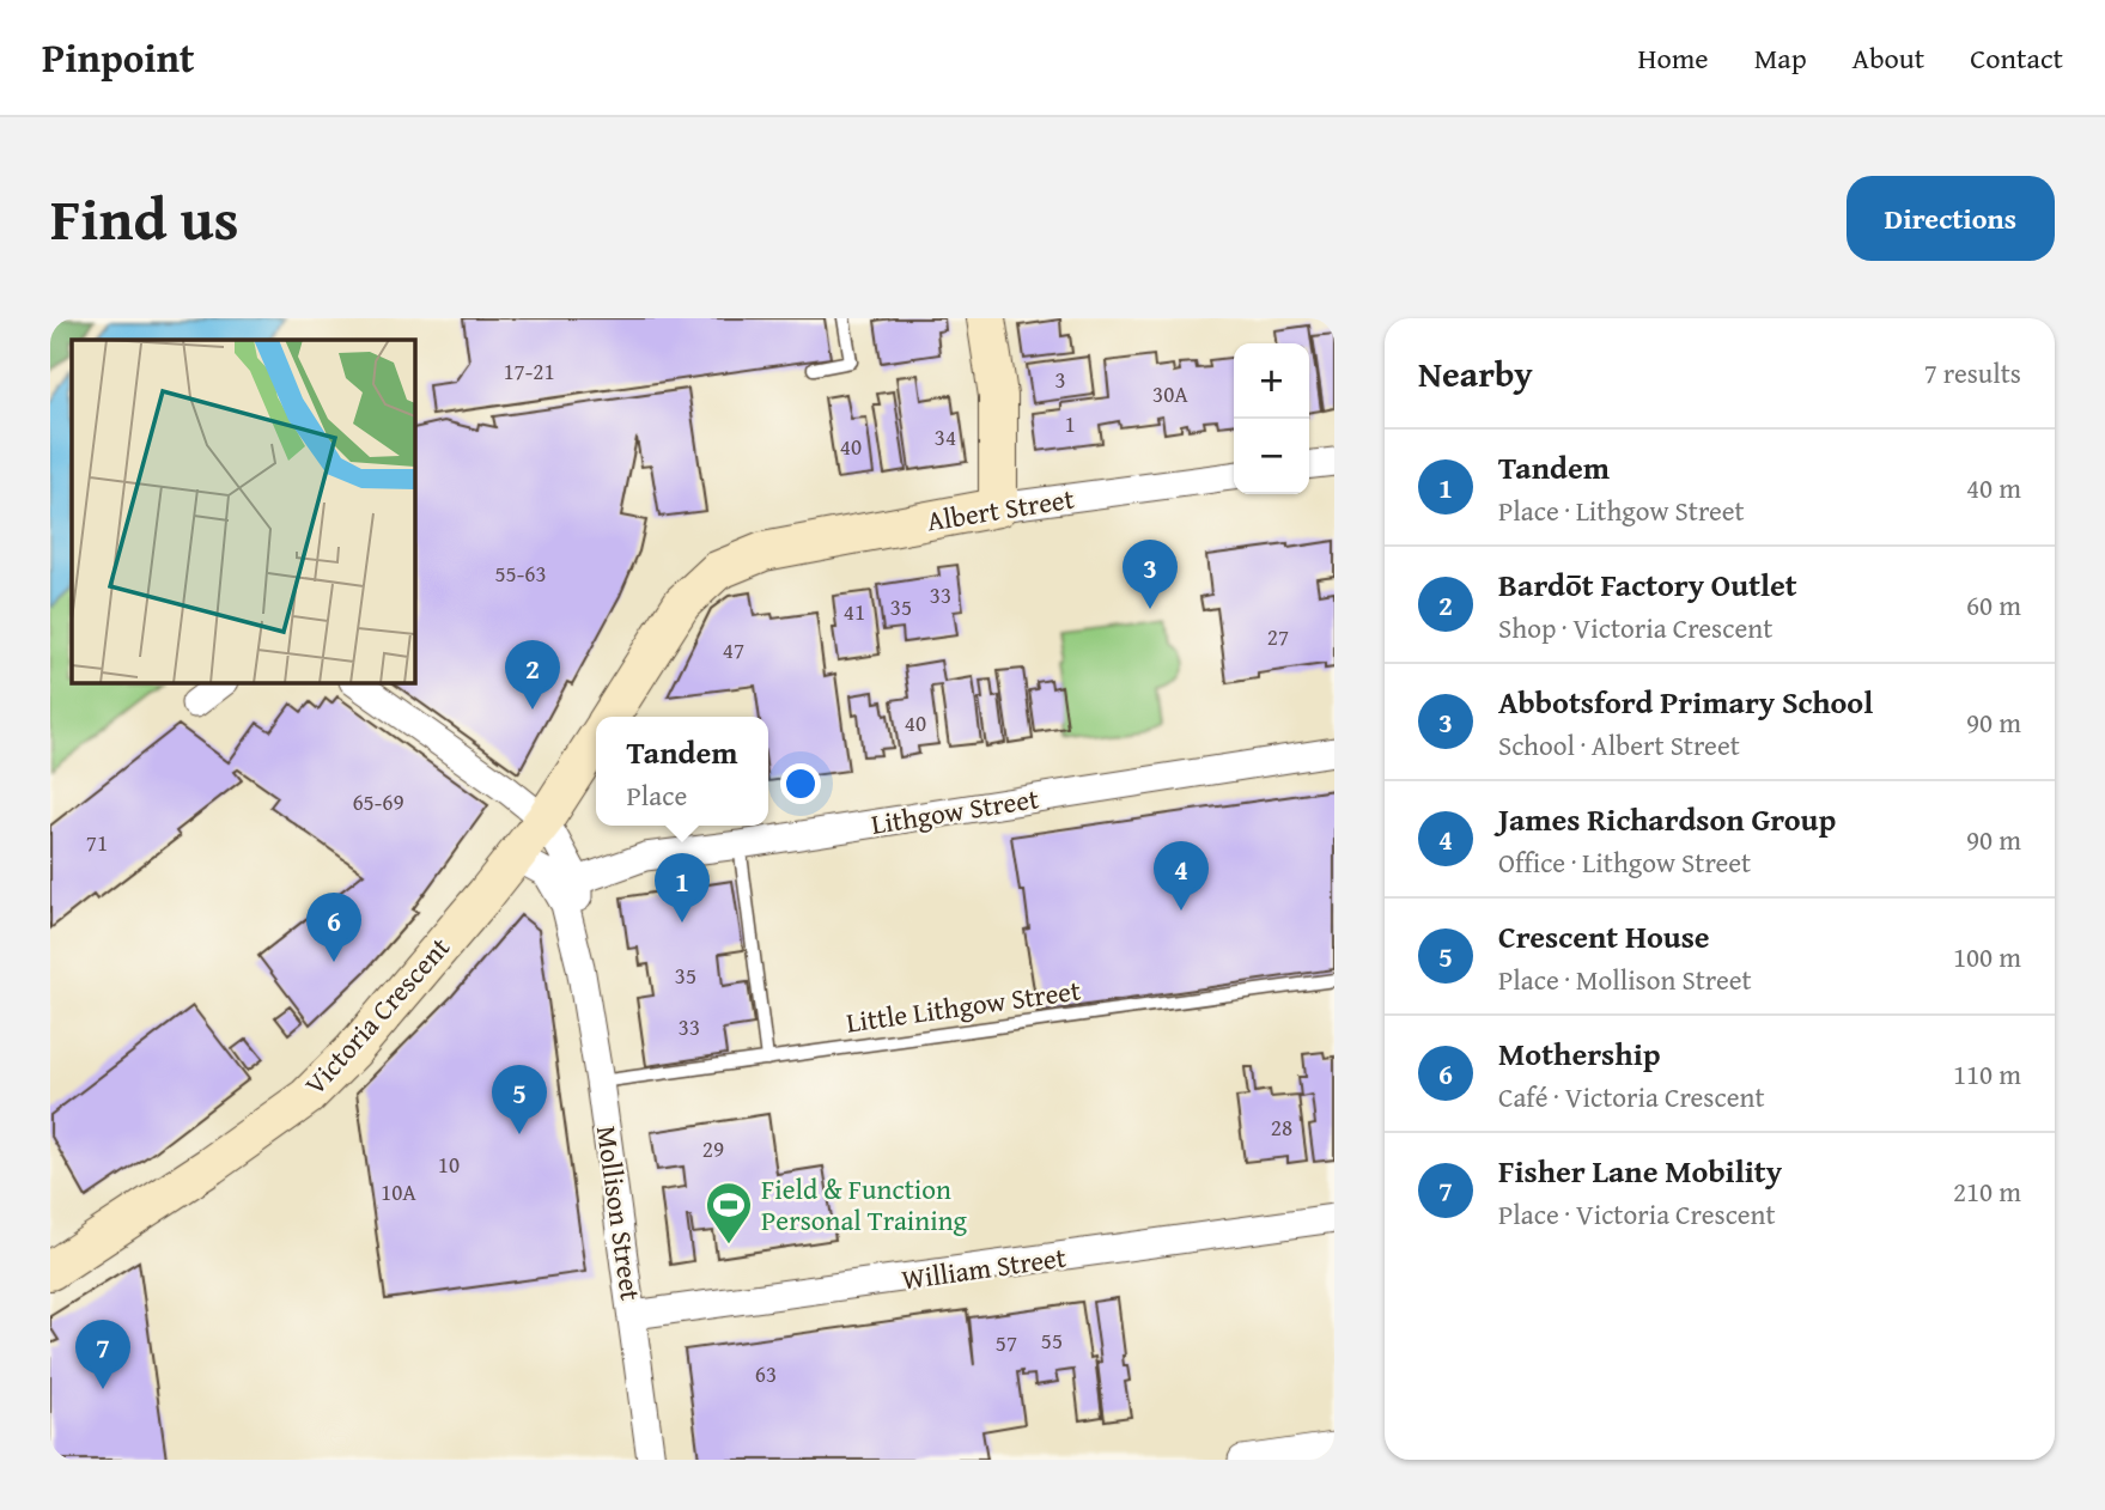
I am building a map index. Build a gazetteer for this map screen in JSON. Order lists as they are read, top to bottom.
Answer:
{
  "streets": {
    "street": [
      "Albert Street",
      "Lithgow Street",
      "Victoria Crescent",
      "Mollison Street",
      "William Street"
    ],
    "lane": ["Little Lithgow Street"]
  },
  "crossings": [
    ["Albert Street", "Victoria Crescent"],
    ["Lithgow Street", "Mollison Street"],
    ["Little Lithgow Street", "Mollison Street"],
    ["Victoria Crescent", "Mollison Street"],
    ["Mollison Street", "William Street"]
  ],
  "places": {
    "sports": ["Field & Function Personal Training"]
  },
  "house_numbers": [
    "17-21",
    "3",
    "30A",
    "1",
    "34",
    "40",
    "55-63",
    "33",
    "35",
    "41",
    "27",
    "47",
    "40",
    "65-69",
    "71",
    "35",
    "33",
    "28",
    "29",
    "10",
    "10A",
    "55",
    "57",
    "63"
  ],
  "page": {
    "header": "Pinpoint",
    "nav": [
      "Home",
      "Map",
      "About",
      "Contact"
    ],
    "title": "Find us",
    "buttons": "Directions",
    "heading": ["Nearby", "7 results"],
    "map_buttons": ["+", "−"],
    "list": [
      {
        "mark": "1",
        "name": "Tandem",
        "note": "Place · Lithgow Street",
        "value": "40 m"
      },
      {
        "mark": "2",
        "name": "Bardōt Factory Outlet",
        "note": "Shop · Victoria Crescent",
        "value": "60 m"
      },
      {
        "mark": "3",
        "name": "Abbotsford Primary School",
        "note": "School · Albert Street",
        "value": "90 m"
      },
      {
        "mark": "4",
        "name": "James Richardson Group",
        "note": "Office · Lithgow Street",
        "value": "90 m"
      },
      {
        "mark": "5",
        "name": "Crescent House",
        "note": "Place · Mollison Street",
        "value": "100 m"
      },
      {
        "mark": "6",
        "name": "Mothership",
        "note": "Café · Victoria Crescent",
        "value": "110 m"
      },
      {
        "mark": "7",
        "name": "Fisher Lane Mobility",
        "note": "Place · Victoria Crescent",
        "value": "210 m"
      }
    ],
    "pins": [
      "3",
      "2",
      "4",
      "1",
      "6",
      "5",
      "7"
    ],
    "popup": ["Tandem", "Place"]
  }
}
